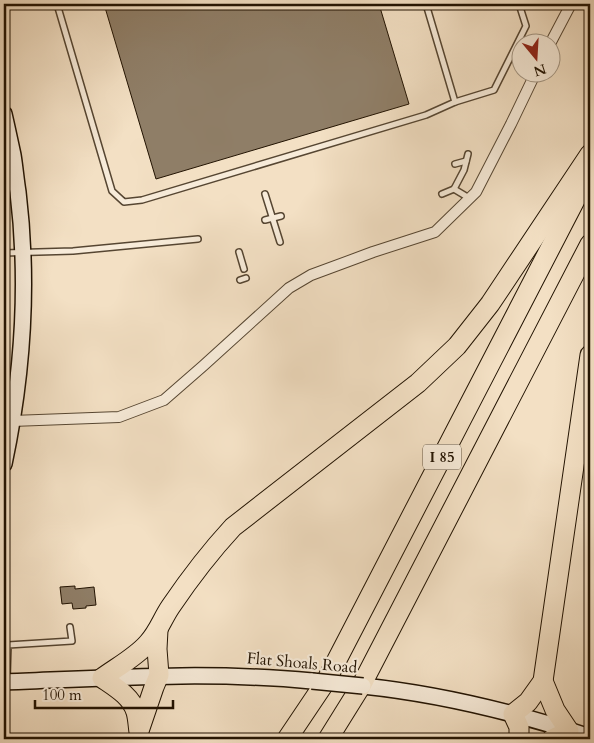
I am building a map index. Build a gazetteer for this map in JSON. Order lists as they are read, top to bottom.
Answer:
{
  "streets": {
    "highway": ["I 85"],
    "street": ["Flat Shoals Road"]
  },
  "scale_bar": "100 m",
  "north": "bottom"
}
